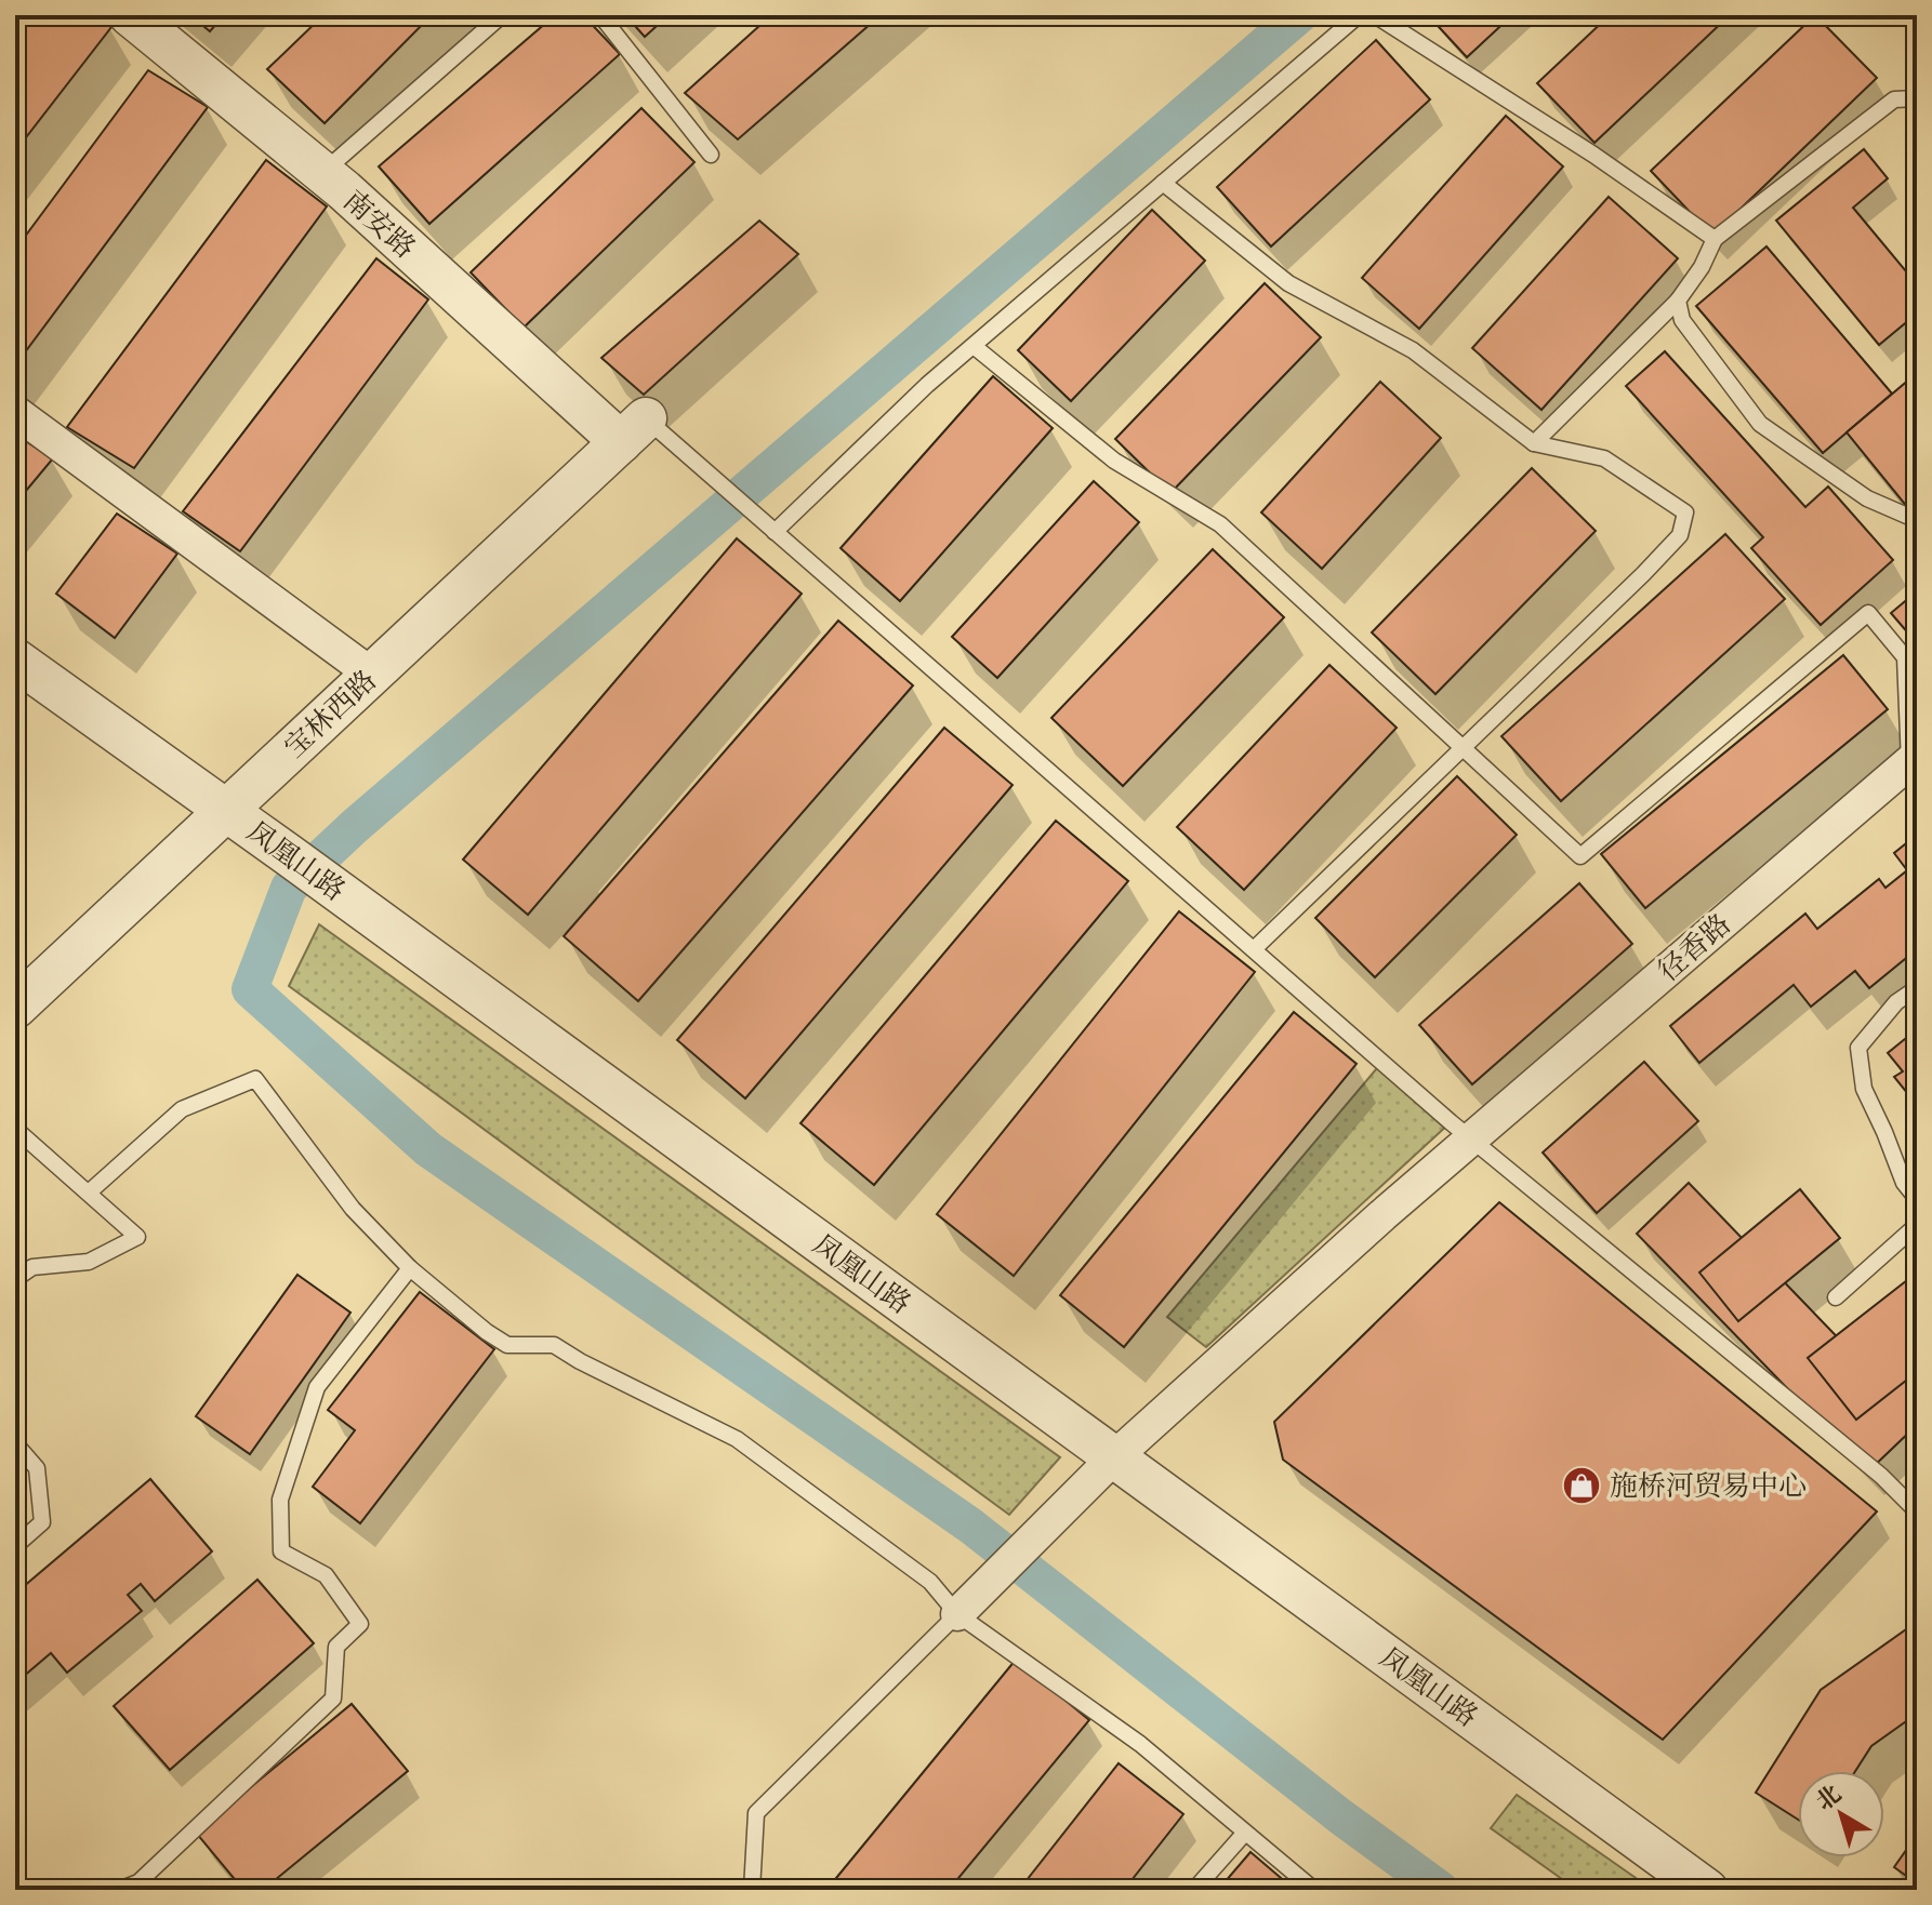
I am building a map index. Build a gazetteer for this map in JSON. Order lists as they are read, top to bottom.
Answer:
{
  "streets": {
    "street": [
      "南安路",
      "宝林西路",
      "凤凰山路",
      "径香路"
    ]
  },
  "crossings": [
    ["南安路", "宝林西路"],
    ["宝林西路", "凤凰山路"],
    ["凤凰山路", "径香路"]
  ],
  "places": {
    "shop": ["施桥河贸易中心"]
  },
  "north": "top left"
}
